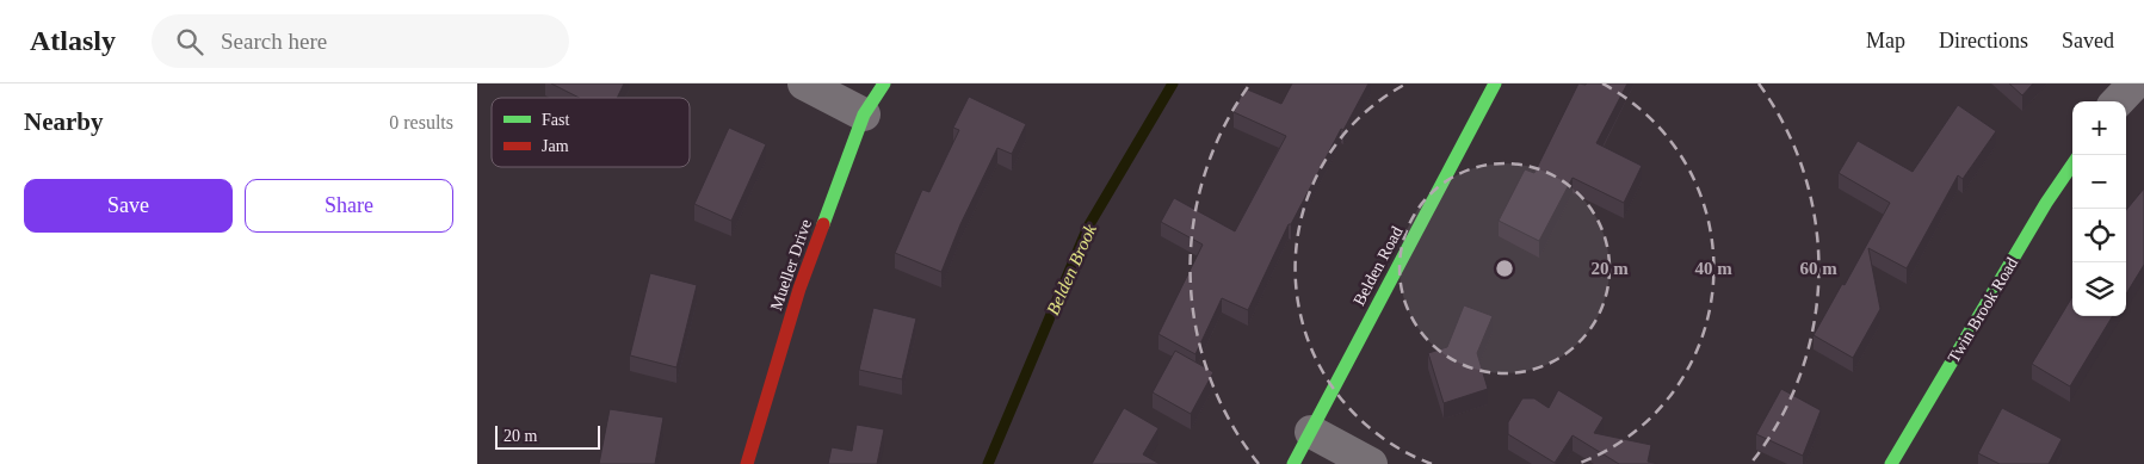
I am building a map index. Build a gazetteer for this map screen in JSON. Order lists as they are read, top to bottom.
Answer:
{
  "streets": {
    "street": ["Mueller Drive", "Belden Road", "Twin Brook Road"]
  },
  "water": ["Belden Brook"],
  "legend": ["Fast", "Jam"],
  "scale_bar": "20 m",
  "page": {
    "header": "Atlasly",
    "search": "Search here",
    "nav": ["Map", "Directions", "Saved"],
    "heading": ["Nearby", "0 results"],
    "map_buttons": ["+", "−"],
    "buttons": ["Save", "Share"],
    "scale": "20 m"
  },
  "rings": ["20 m", "40 m", "60 m"]
}
